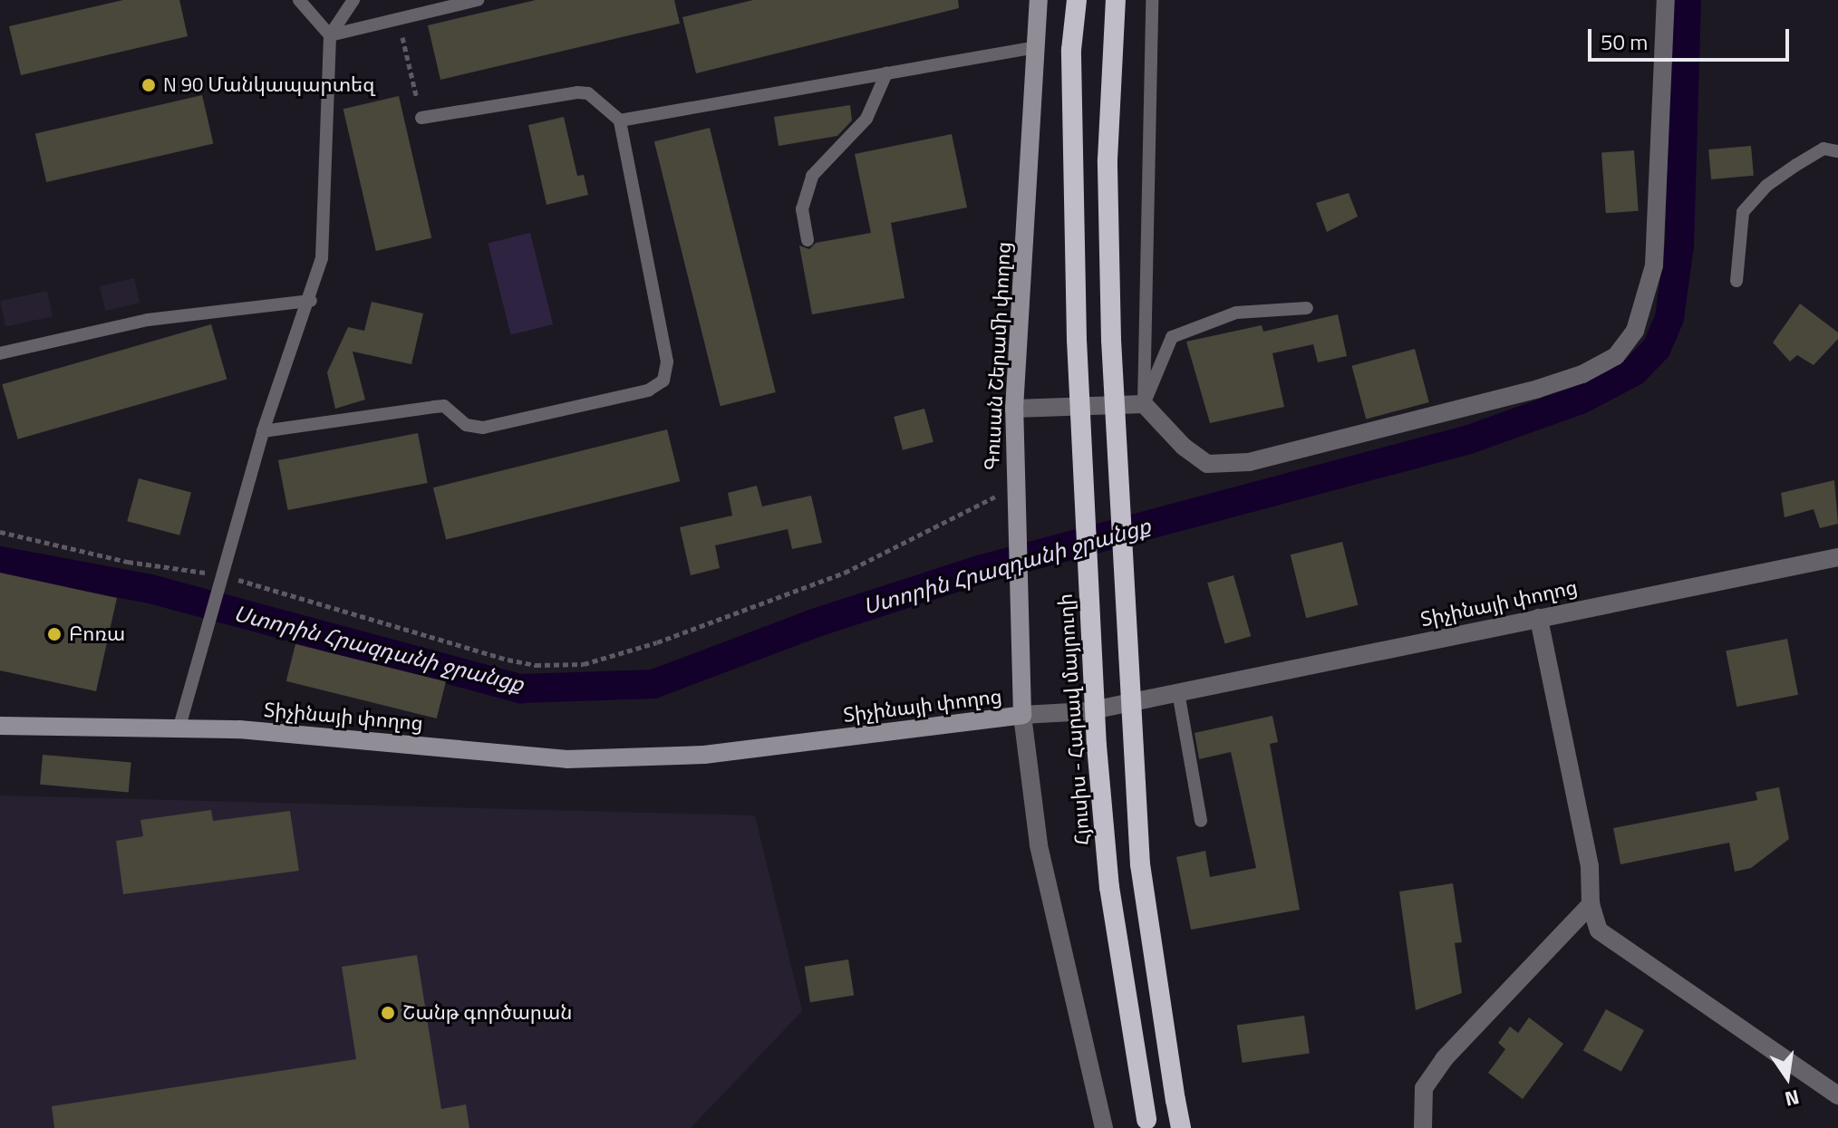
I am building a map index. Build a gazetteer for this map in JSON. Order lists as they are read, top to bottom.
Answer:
{
  "streets": {
    "highway": ["Հյուսիս - Հարավ մայրուղի"],
    "main road": ["Գուսան Շերամի փողոց", "Տիչինայի փողոց"]
  },
  "crossings": [
    ["Գուսան Շերամի փողոց", "Տիչինայի փողոց"]
  ],
  "water": ["Ստորին Հրազդանի ջրանցք"],
  "places": ["N 90 Մանկապարտեզ", "Բոռա", "Շանթ գործարան"],
  "scale_bar": "50 m",
  "north": "bottom"
}
